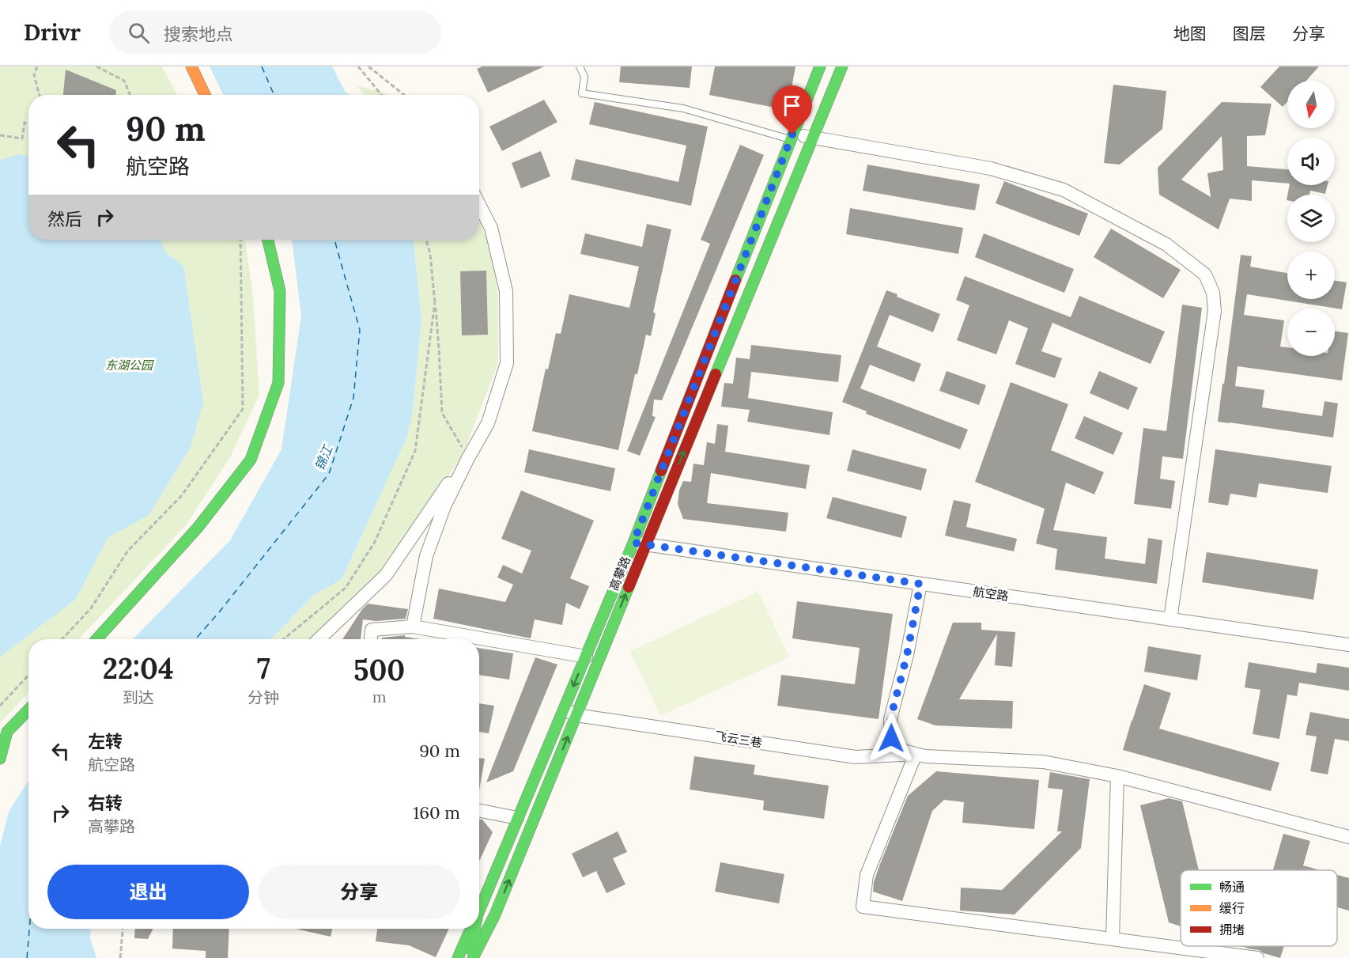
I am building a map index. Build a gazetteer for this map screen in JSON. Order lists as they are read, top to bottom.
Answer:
{
  "streets": {
    "main road": ["高攀路"],
    "street": ["航空路", "飞云三巷"]
  },
  "crossings": [
    ["高攀路", "航空路"],
    ["高攀路", "飞云三巷"]
  ],
  "water": ["锦江"],
  "parks": ["东湖公园"],
  "legend": ["畅通", "缓行", "拥堵"],
  "north": "bottom",
  "page": {
    "header": "Drivr",
    "search": "搜索地点",
    "nav": ["地图", "图层", "分享"],
    "map_buttons": ["+", "−"],
    "turn": ["90 m", "航空路"],
    "then": "然后",
    "eta": [
      "22:04",
      "到达",
      "7",
      "分钟",
      "500",
      "m"
    ],
    "list": [
      {
        "name": "左转",
        "note": "航空路",
        "value": "90 m"
      },
      {
        "name": "右转",
        "note": "高攀路",
        "value": "160 m"
      }
    ],
    "buttons": ["退出", "分享"]
  }
}
